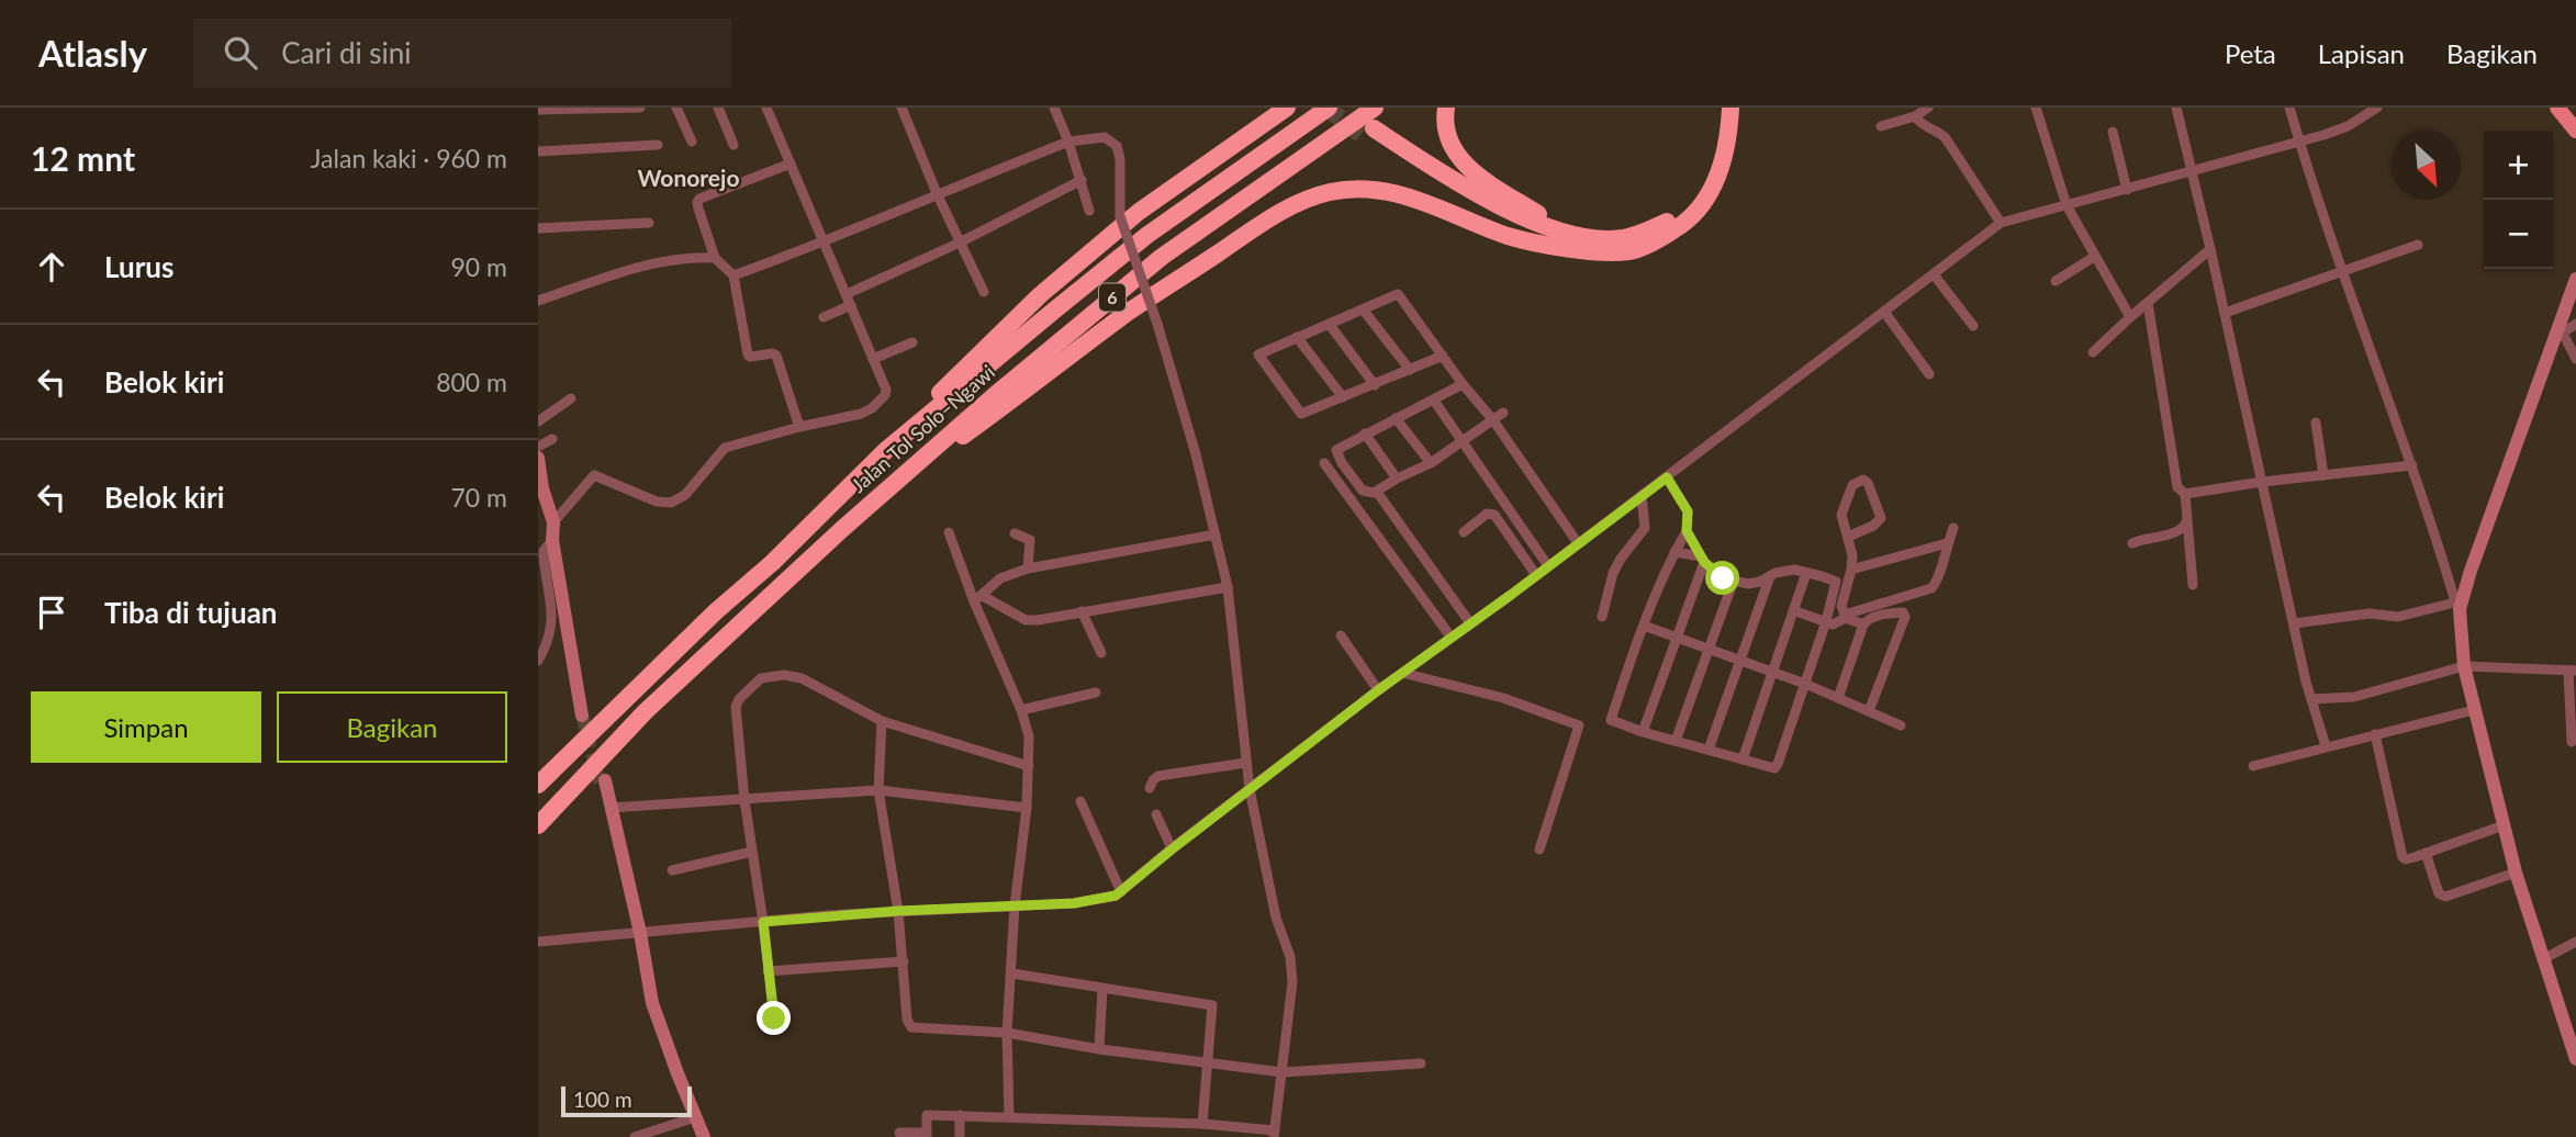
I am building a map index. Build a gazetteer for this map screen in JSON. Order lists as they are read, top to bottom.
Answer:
{
  "streets": {
    "highway": ["6", "Jalan Tol Solo–Ngawi"]
  },
  "districts": ["Wonorejo"],
  "scale_bar": "100 m",
  "north": "bottom right",
  "page": {
    "header": "Atlasly",
    "search": "Cari di sini",
    "nav": ["Peta", "Lapisan", "Bagikan"],
    "heading": ["12 mnt", "Jalan kaki · 960 m"],
    "map_buttons": ["+", "−"],
    "list": [
      ["Lurus", "90 m"],
      ["Belok kiri", "800 m"],
      ["Belok kiri", "70 m"],
      "Tiba di tujuan"
    ],
    "buttons": ["Simpan", "Bagikan"],
    "scale": "100 m"
  }
}
